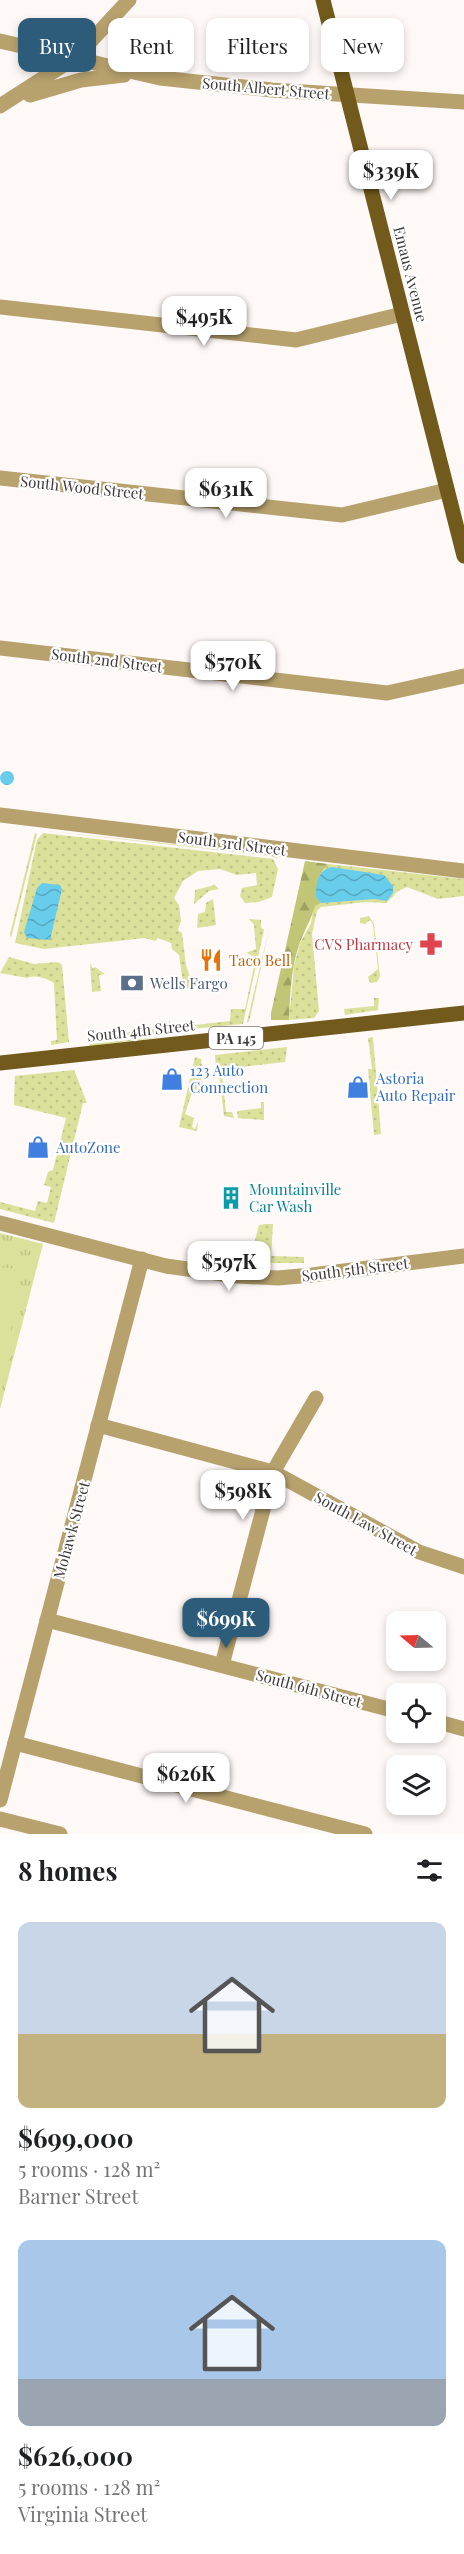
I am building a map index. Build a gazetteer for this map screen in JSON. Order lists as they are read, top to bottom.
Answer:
{
  "streets": {
    "main road": ["Emaus Avenue", "South 4th Street", "PA 145"],
    "street": [
      "South Albert Street",
      "South Wood Street",
      "South 2nd Street",
      "South 3rd Street",
      "South 5th Street",
      "South Law Street",
      "Mohawk Street",
      "South 6th Street"
    ]
  },
  "crossings": [
    ["South Albert Street", "Emaus Avenue"],
    ["Emaus Avenue", "South Wood Street"],
    ["South 5th Street", "Mohawk Street"],
    ["South Law Street", "Mohawk Street"],
    ["Mohawk Street", "South 6th Street"]
  ],
  "places": {
    "pharmacy": ["CVS Pharmacy"],
    "restaurant": ["Taco Bell"],
    "bank": ["Wells Fargo"],
    "shop": ["123 Auto Connection", "Astoria Auto Repair", "AutoZone"],
    "building": ["Mountainville Car Wash"]
  },
  "north": "left",
  "page": {
    "chip": [
      "Buy",
      "Rent",
      "Filters",
      "New"
    ],
    "price": [
      "$339K",
      "$495K",
      "$631K",
      "$570K",
      "$597K",
      "$598K",
      "$699K",
      "$626K"
    ],
    "heading": "8 homes",
    "list": [
      {
        "name": "$699,000",
        "note": "5 rooms · 128 m² · Barner Street"
      },
      {
        "name": "$626,000",
        "note": "5 rooms · 128 m² · Virginia Street"
      }
    ]
  }
}
